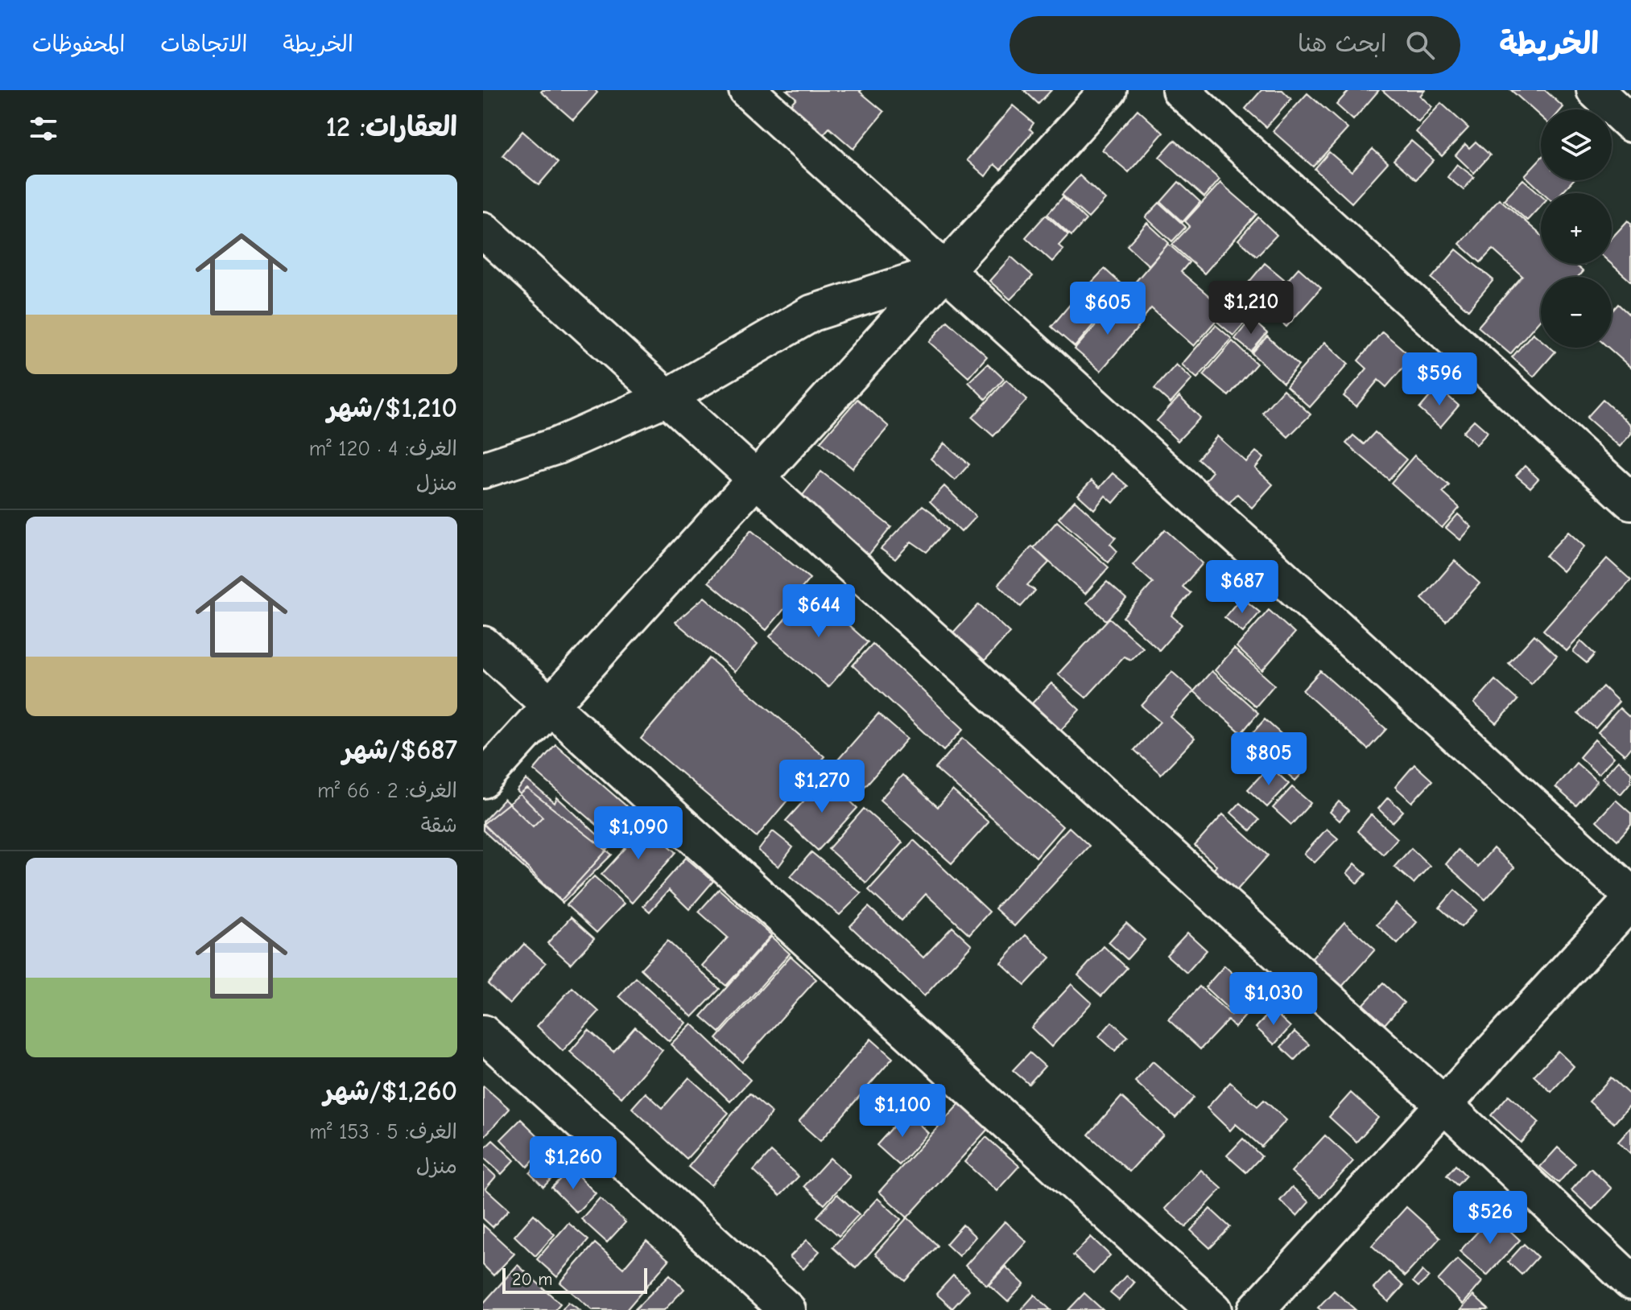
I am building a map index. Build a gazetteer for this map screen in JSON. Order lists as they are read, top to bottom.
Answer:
{
  "scale_bar": "20 m",
  "page": {
    "header": "الخريطة",
    "search": "ابحث هنا",
    "nav": ["الخريطة", "الاتجاهات", "المحفوظات"],
    "heading": "العقارات: 12",
    "map_buttons": ["+", "−"],
    "list": [
      {
        "name": "$1,210/شهر",
        "note": "الغرف: 4 · 120 m² · منزل"
      },
      {
        "name": "$687/شهر",
        "note": "الغرف: 2 · 66 m² · شقة"
      },
      {
        "name": "$1,260/شهر",
        "note": "الغرف: 5 · 153 m² · منزل"
      }
    ],
    "price": [
      "$1,210",
      "$605",
      "$596",
      "$687",
      "$644",
      "$805",
      "$1,270",
      "$1,090",
      "$1,030",
      "$1,100",
      "$1,260",
      "$526"
    ],
    "scale": "20 m"
  }
}
